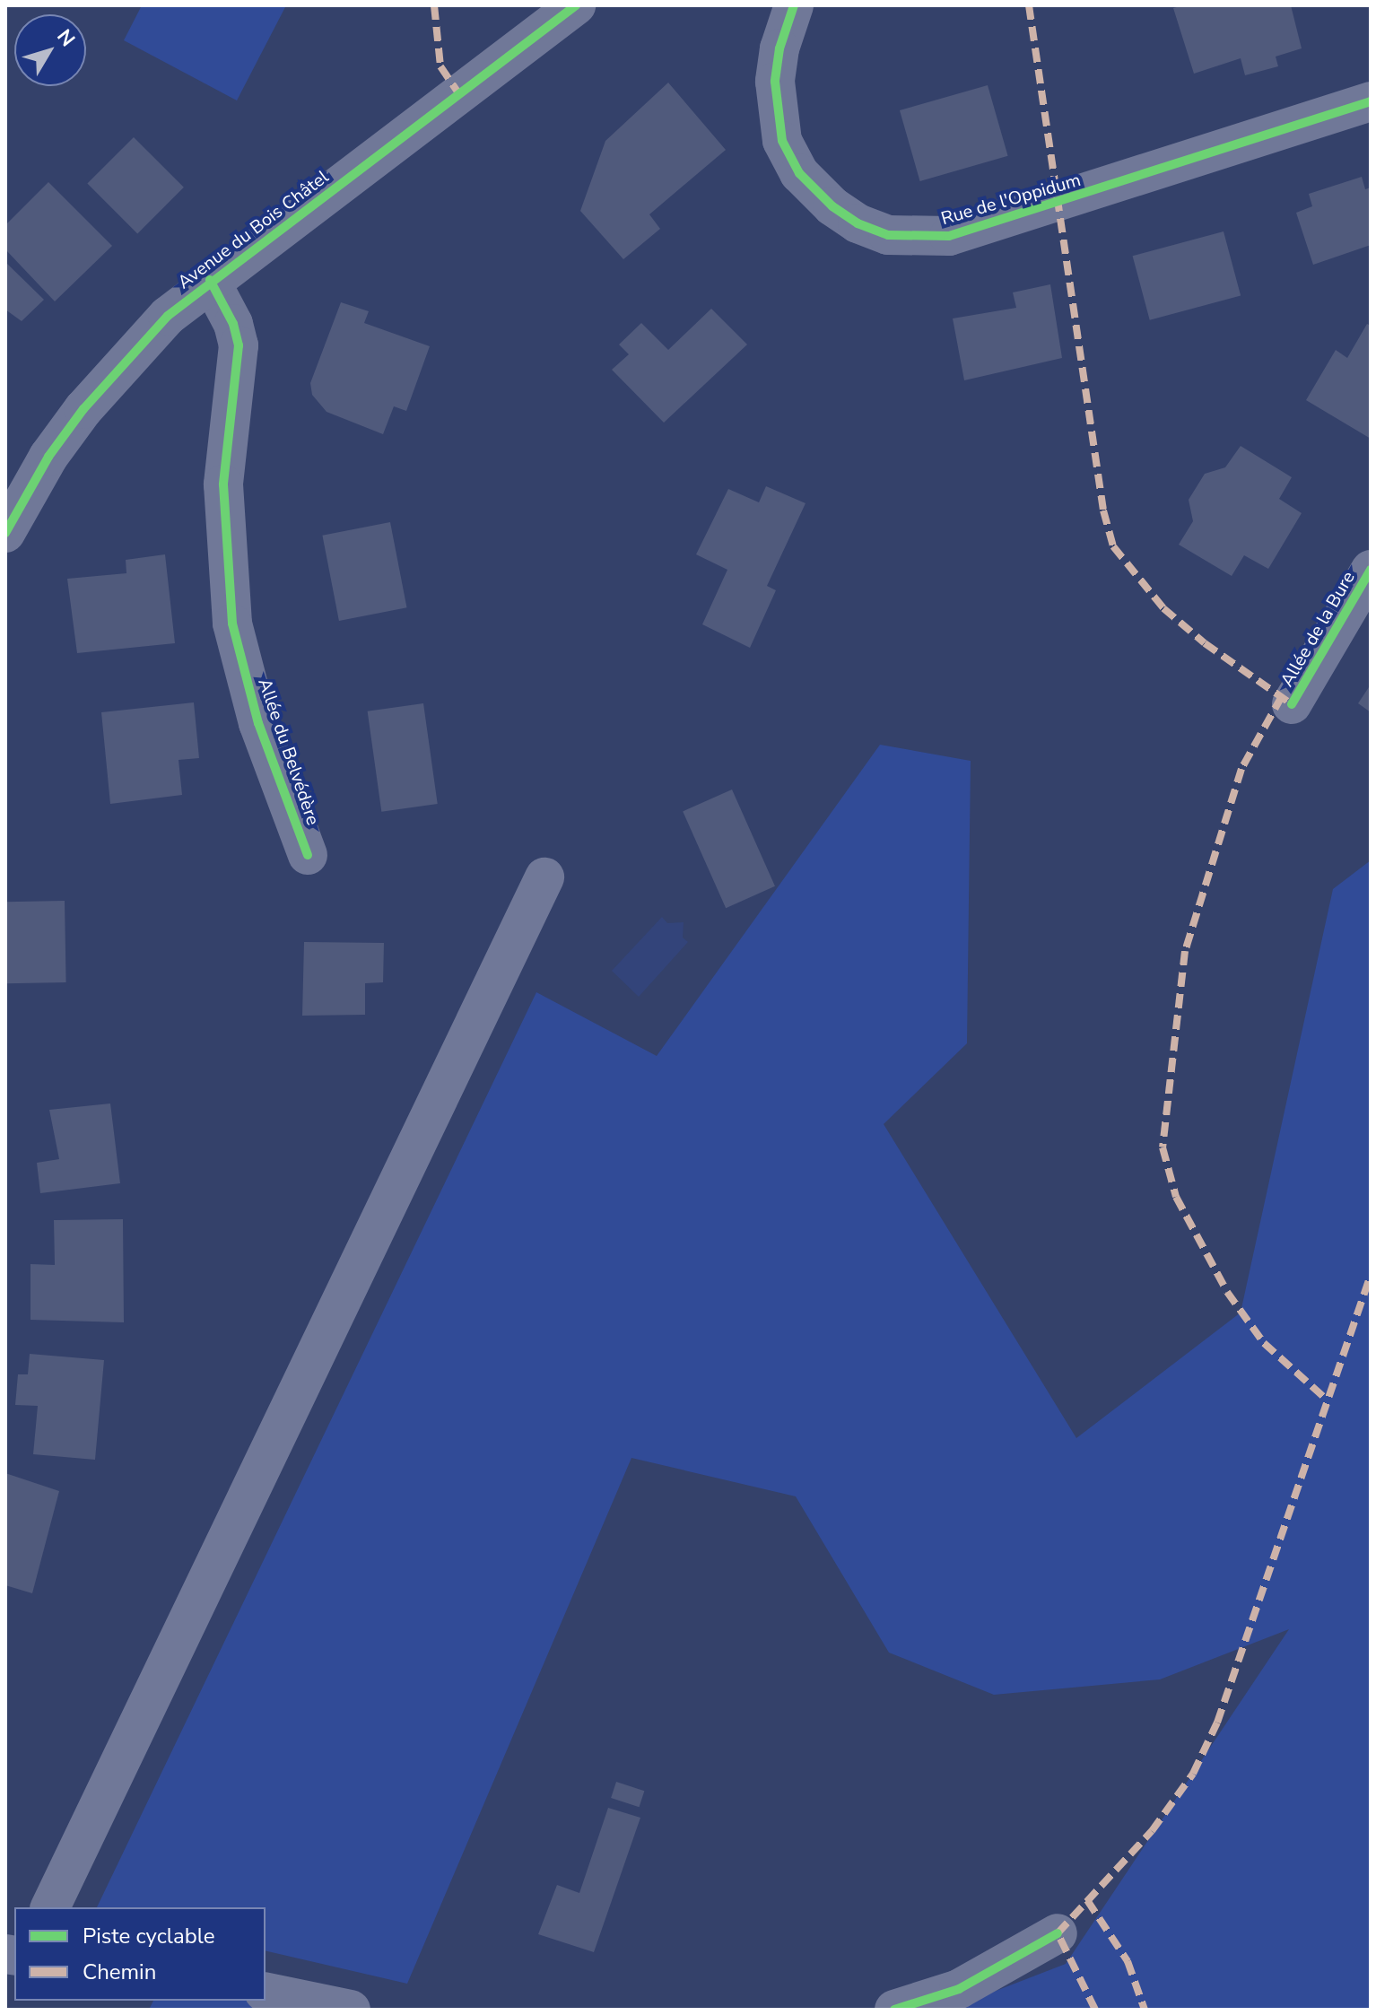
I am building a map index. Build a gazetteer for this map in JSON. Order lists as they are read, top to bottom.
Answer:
{
  "streets": {
    "street": [
      "Rue de l'Oppidum",
      "Avenue du Bois Châtel",
      "Allée de la Bure",
      "Allée du Belvédère"
    ]
  },
  "crossings": [
    ["Avenue du Bois Châtel", "Allée du Belvédère"]
  ],
  "legend": ["Piste cyclable", "Chemin"],
  "north": "top right"
}
